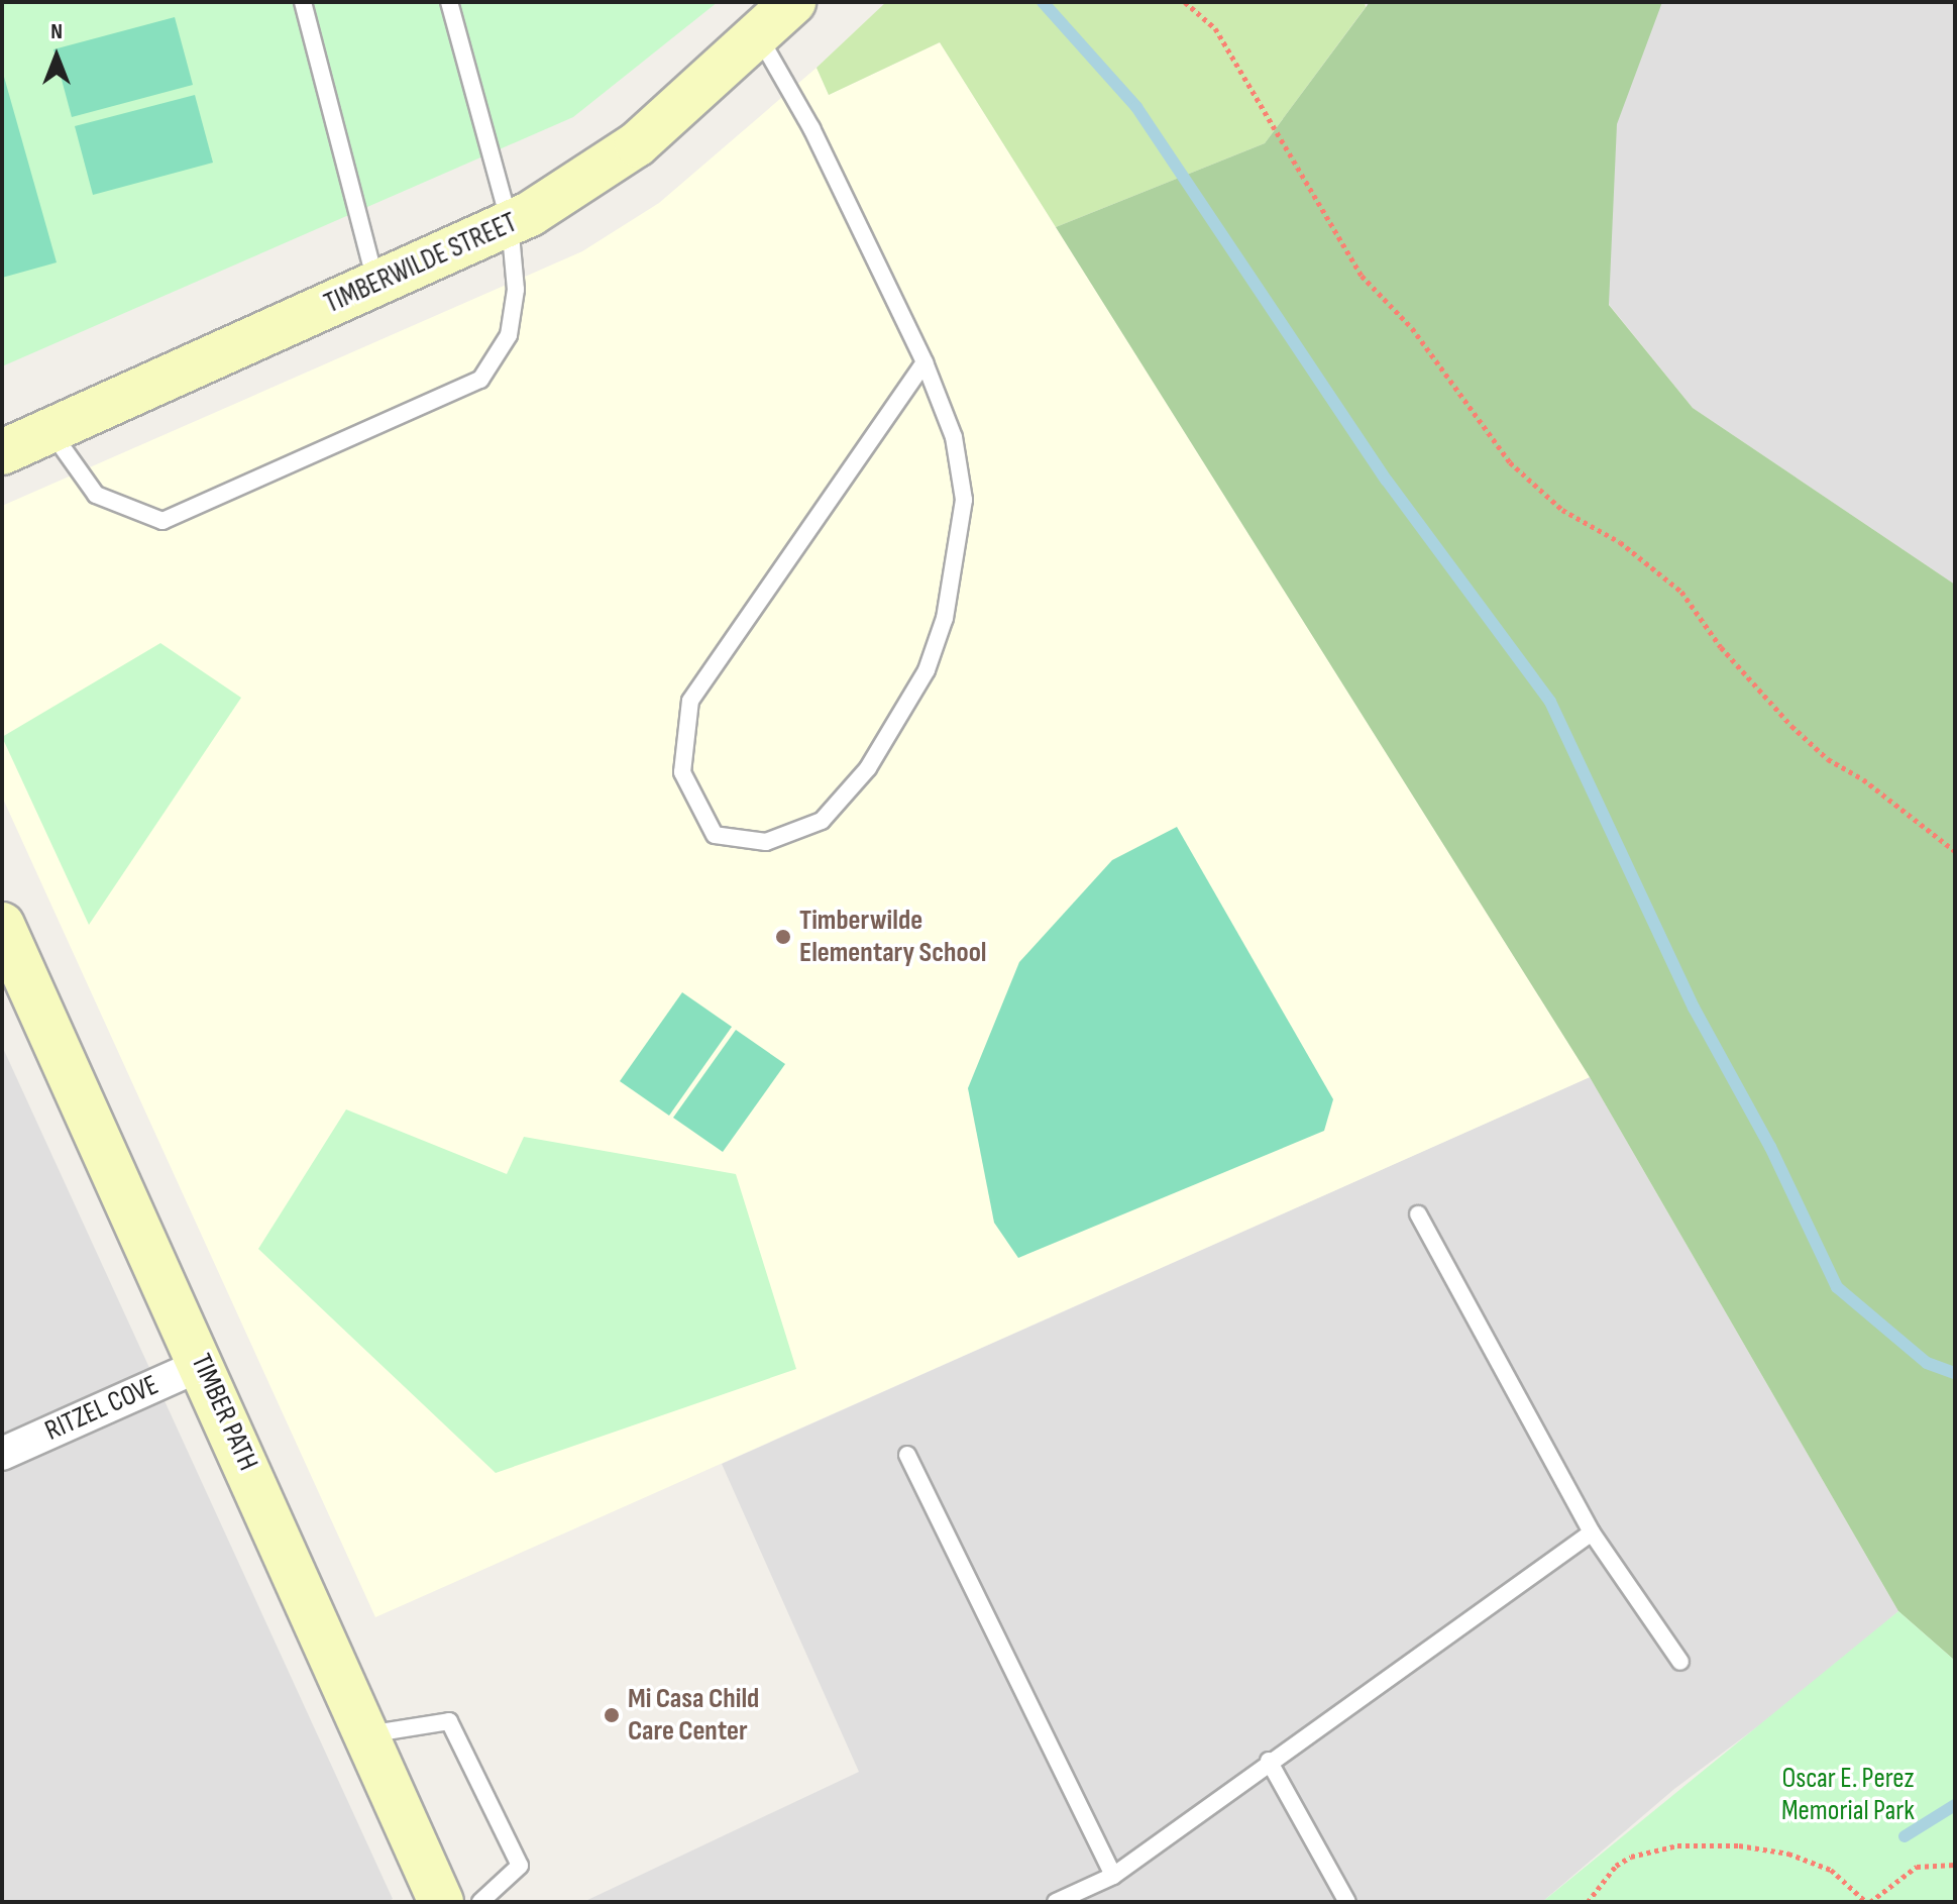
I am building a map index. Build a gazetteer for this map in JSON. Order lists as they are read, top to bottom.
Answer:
{
  "streets": {
    "street": ["TIMBERWILDE STREET", "RITZEL COVE", "TIMBER PATH"]
  },
  "crossings": [
    ["RITZEL COVE", "TIMBER PATH"]
  ],
  "parks": ["Oscar E. Perez Memorial Park"],
  "places": ["Timberwilde Elementary School", "Mi Casa Child Care Center"],
  "north": "top"
}
